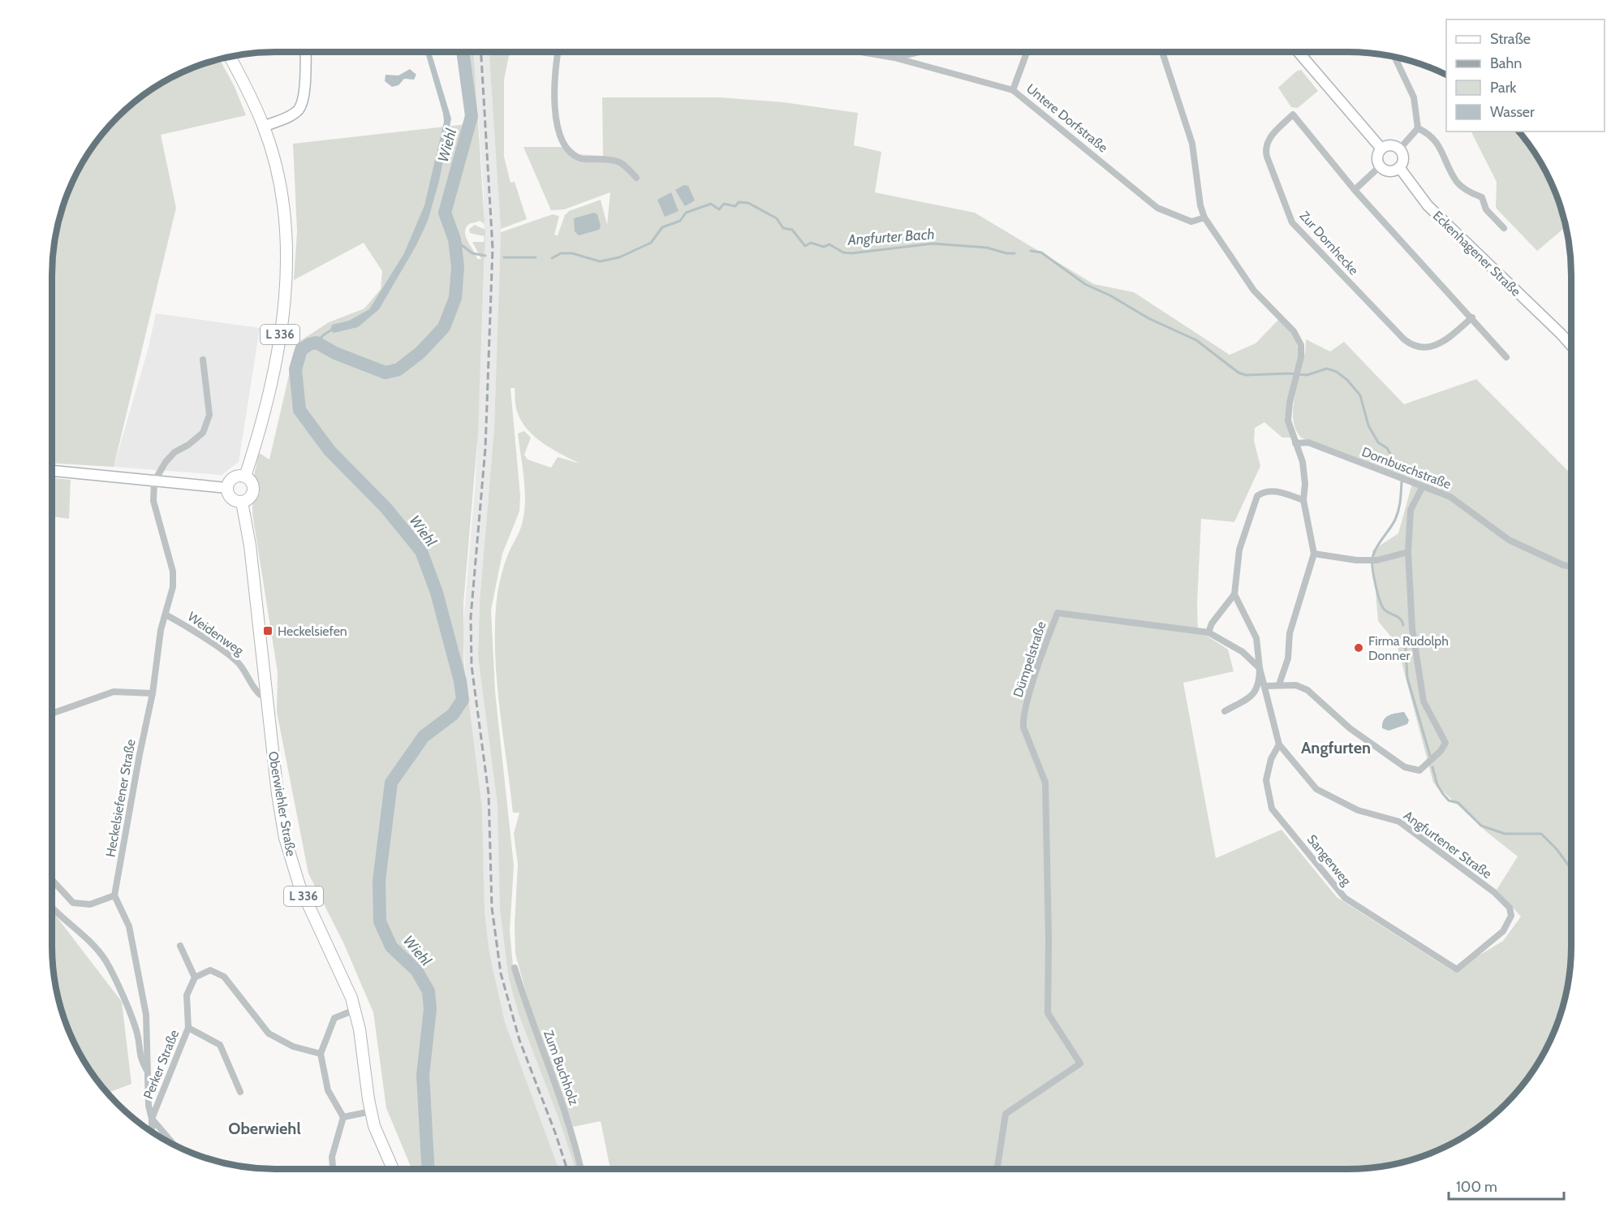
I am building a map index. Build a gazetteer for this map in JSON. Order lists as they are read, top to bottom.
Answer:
{
  "streets": {
    "main road": ["Eckenhagener Straße", "L 336", "Oberwiehler Straße"],
    "street": [
      "Untere Dorfstraße",
      "Zur Dornhecke",
      "Dornbuschstraße",
      "Weidenweg",
      "Dümpelstraße",
      "Heckelsiefener Straße",
      "Angfurtener Straße",
      "Sangerweg",
      "Perker Straße",
      "Zum Buchholz"
    ]
  },
  "crossings": [
    ["L 336", "Oberwiehler Straße"],
    ["Weidenweg", "Heckelsiefener Straße"],
    ["Weidenweg", "Oberwiehler Straße"],
    ["Dümpelstraße", "Angfurtener Straße"],
    ["Angfurtener Straße", "Sangerweg"]
  ],
  "districts": ["Angfurten", "Oberwiehl"],
  "water": ["Wiehl", "Angfurter Bach"],
  "places": {
    "transit": ["Heckelsiefen"],
    "other": ["Firma Rudolph Donner"]
  },
  "legend": [
    "Straße",
    "Bahn",
    "Park",
    "Wasser"
  ],
  "scale_bar": "100 m"
}
